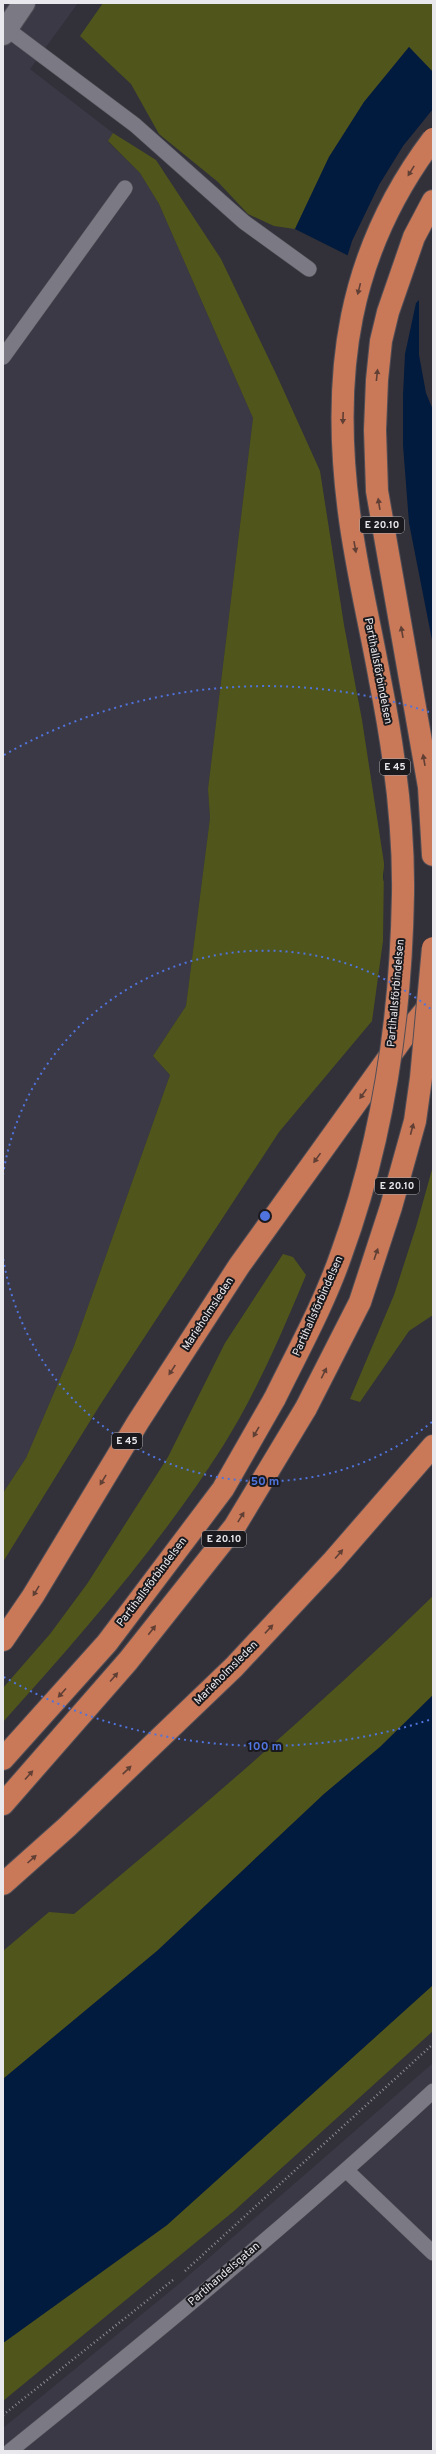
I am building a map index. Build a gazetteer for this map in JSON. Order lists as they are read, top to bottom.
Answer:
{
  "streets": {
    "highway": [
      "E 20.10",
      "Partihallsförbindelsen",
      "E 45",
      "Marieholmsleden"
    ],
    "lane": ["Partihandelsgatan"]
  },
  "rings": ["50 m", "100 m"]
}
